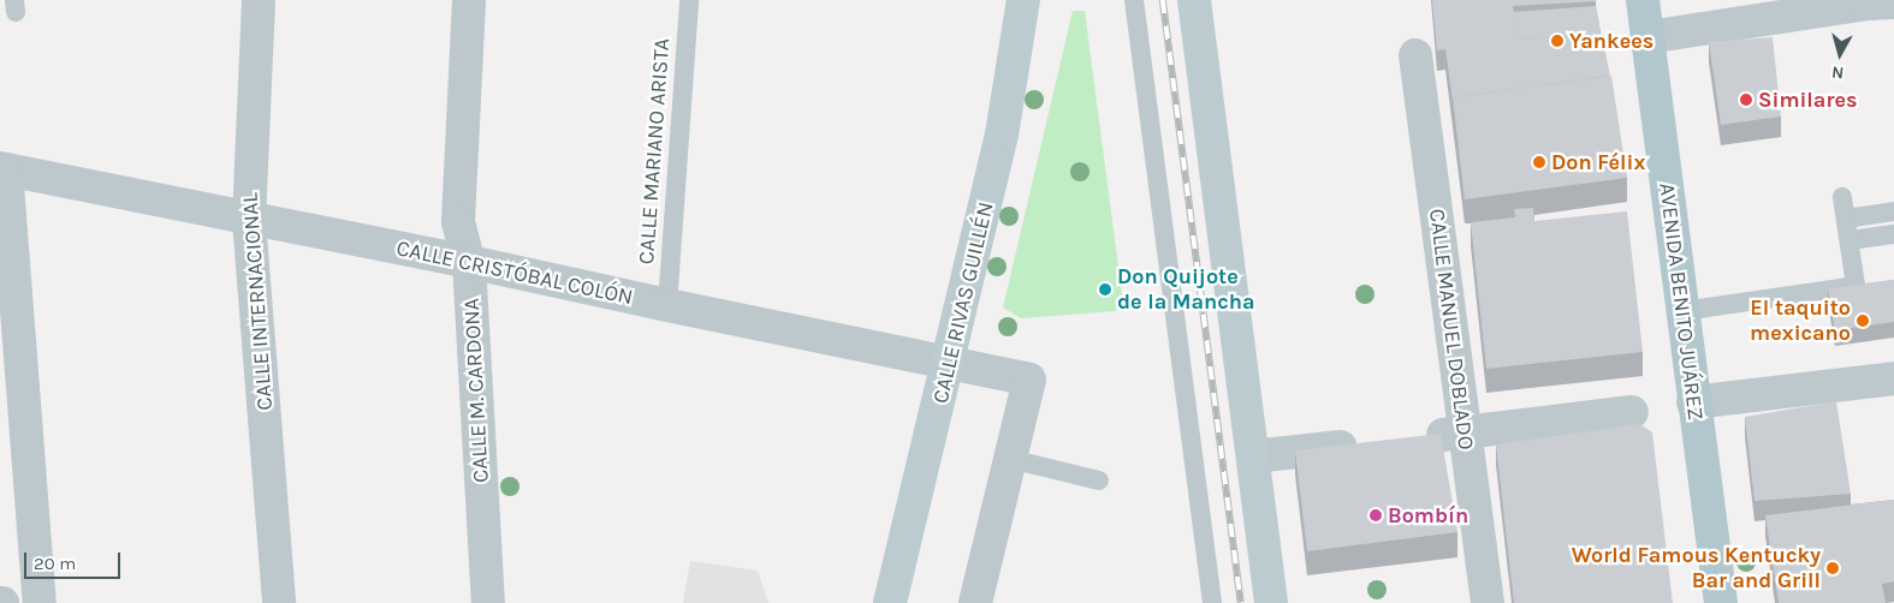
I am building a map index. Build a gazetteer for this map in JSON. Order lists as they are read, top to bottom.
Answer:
{
  "streets": {
    "main road": ["AVENIDA BENITO JUÁREZ", "CALLE RIVAS GUILLÉN"],
    "street": [
      "CALLE CRISTÓBAL COLÓN",
      "CALLE INTERNACIONAL",
      "CALLE MANUEL DOBLADO",
      "CALLE M. CARDONA"
    ],
    "lane": ["CALLE MARIANO ARISTA"]
  },
  "crossings": [
    ["CALLE MARIANO ARISTA", "CALLE CRISTÓBAL COLÓN"],
    ["CALLE CRISTÓBAL COLÓN", "CALLE INTERNACIONAL"],
    ["CALLE CRISTÓBAL COLÓN", "CALLE RIVAS GUILLÉN"],
    ["CALLE CRISTÓBAL COLÓN", "CALLE M. CARDONA"]
  ],
  "places": [
    "Yankees",
    "Similares",
    "Don Félix",
    "Don Quijote de la Mancha",
    "El taquito mexicano",
    "Bombín",
    "World Famous Kentucky Bar and Grill"
  ],
  "scale_bar": "20 m",
  "north": "bottom"
}
